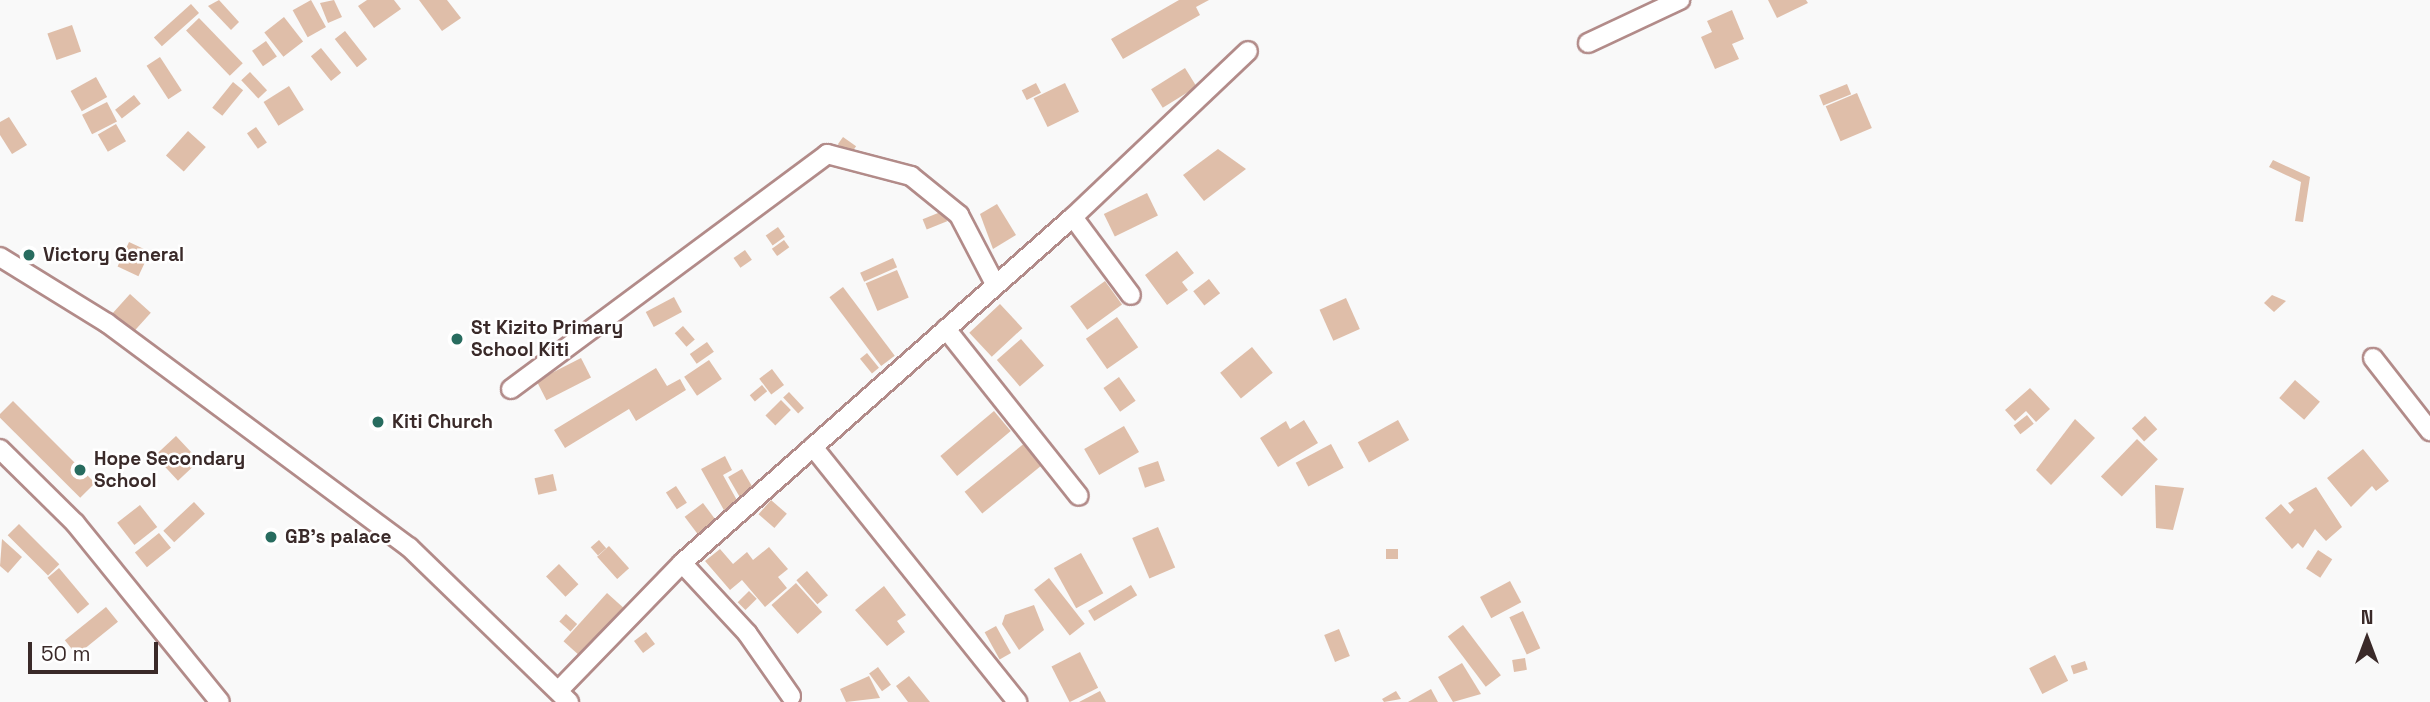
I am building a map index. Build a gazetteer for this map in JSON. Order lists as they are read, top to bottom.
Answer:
{
  "places": [
    "Victory General",
    "St Kizito Primary School Kiti",
    "Kiti Church",
    "Hope Secondary School",
    "GB's palace"
  ],
  "scale_bar": "50 m",
  "north": "top"
}
